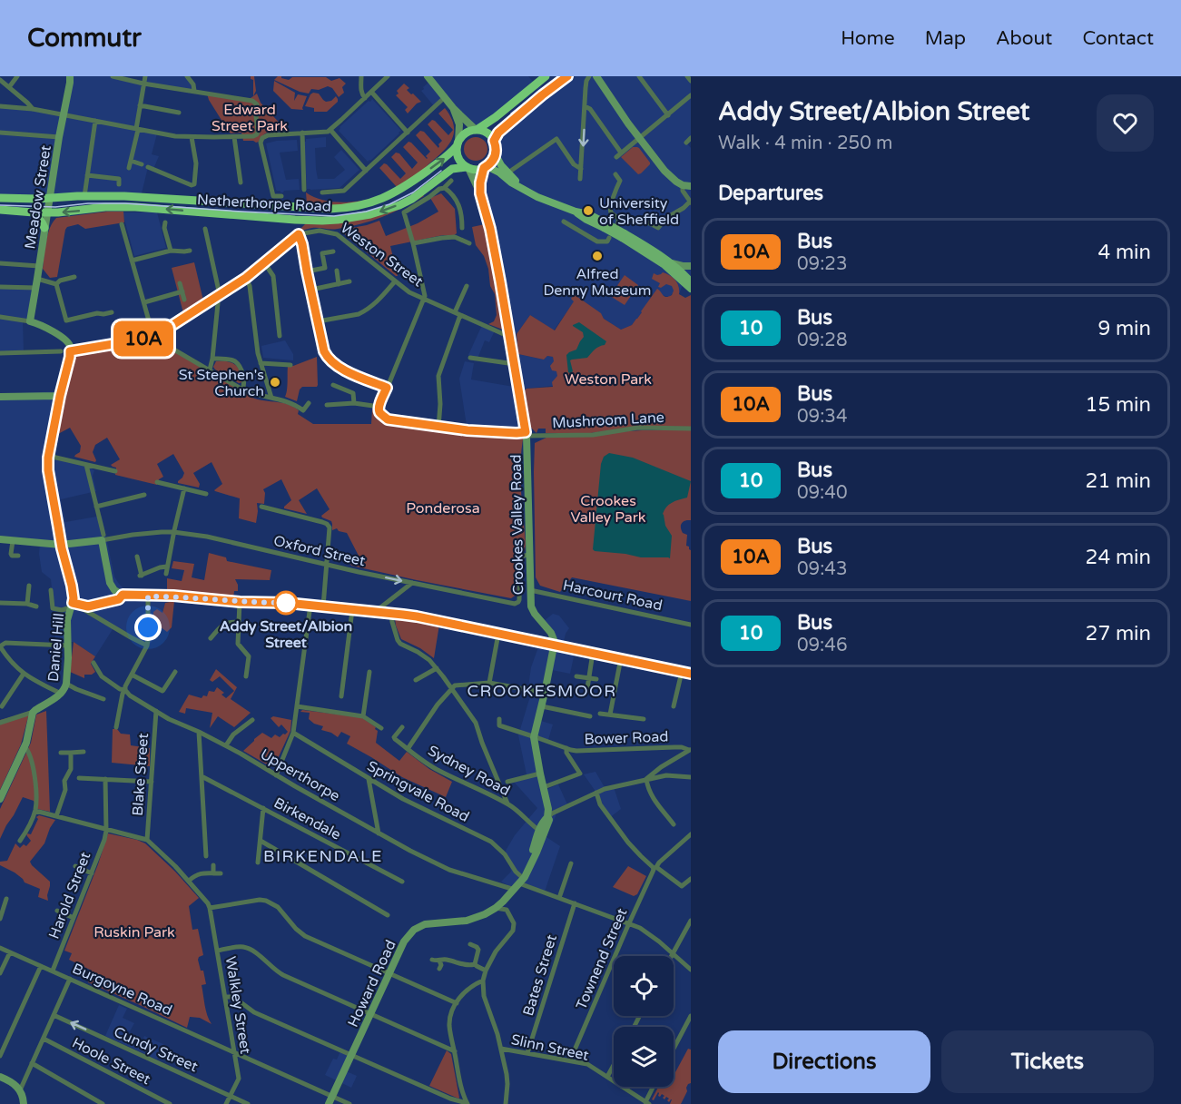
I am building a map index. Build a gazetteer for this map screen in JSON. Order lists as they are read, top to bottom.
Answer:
{
  "streets": {
    "highway": ["Netherthorpe Road"],
    "street": [
      "Meadow Street",
      "Weston Street",
      "Mushroom Lane",
      "Crookes Valley Road",
      "Oxford Street",
      "Harcourt Road",
      "Daniel Hill",
      "Bower Road",
      "Sydney Road",
      "Blake Street",
      "Upperthorpe",
      "Springvale Road",
      "Birkendale",
      "Harold Street",
      "Townend Street",
      "Bates Street",
      "Howard Road",
      "Burgoyne Road",
      "Walkley Street",
      "Slinn Street",
      "Cundy Street",
      "Hoole Street"
    ]
  },
  "crossings": [
    ["Meadow Street", "Netherthorpe Road"],
    ["Weston Street", "Crookes Valley Road"],
    ["Mushroom Lane", "Crookes Valley Road"],
    ["Crookes Valley Road", "Oxford Street"],
    ["Crookes Valley Road", "Harcourt Road"],
    ["Oxford Street", "Daniel Hill"],
    ["Blake Street", "Upperthorpe"],
    ["Upperthorpe", "Springvale Road"],
    ["Upperthorpe", "Howard Road"],
    ["Springvale Road", "Townend Street"],
    ["Springvale Road", "Bates Street"],
    ["Springvale Road", "Howard Road"],
    ["Harold Street", "Burgoyne Road"],
    ["Townend Street", "Slinn Street"],
    ["Bates Street", "Slinn Street"],
    ["Howard Road", "Burgoyne Road"],
    ["Burgoyne Road", "Walkley Street"],
    ["Walkley Street", "Cundy Street"]
  ],
  "one_way": ["Cundy Street"],
  "districts": ["CROOKESMOOR", "BIRKENDALE"],
  "parks": [
    "Edward Street Park",
    "Weston Park",
    "Crookes Valley Park",
    "Ponderosa",
    "Ruskin Park"
  ],
  "places": [
    "University of Sheffield",
    "Alfred Denny Museum",
    "St Stephen's Church",
    "Addy Street/Albion Street"
  ],
  "lines": ["bus line 10A"],
  "page": {
    "header": "Commutr",
    "nav": [
      "Home",
      "Map",
      "About",
      "Contact"
    ],
    "on_map": "10A",
    "heading": [
      ["Addy Street/Albion Street", "Walk · 4 min · 250 m"],
      "Departures"
    ],
    "list": [
      {
        "mark": "10A",
        "name": "Bus",
        "note": "09:23",
        "value": "4 min"
      },
      {
        "mark": "10",
        "name": "Bus",
        "note": "09:28",
        "value": "9 min"
      },
      {
        "mark": "10A",
        "name": "Bus",
        "note": "09:34",
        "value": "15 min"
      },
      {
        "mark": "10",
        "name": "Bus",
        "note": "09:40",
        "value": "21 min"
      },
      {
        "mark": "10A",
        "name": "Bus",
        "note": "09:43",
        "value": "24 min"
      },
      {
        "mark": "10",
        "name": "Bus",
        "note": "09:46",
        "value": "27 min"
      }
    ],
    "buttons": ["Directions", "Tickets"]
  }
}
